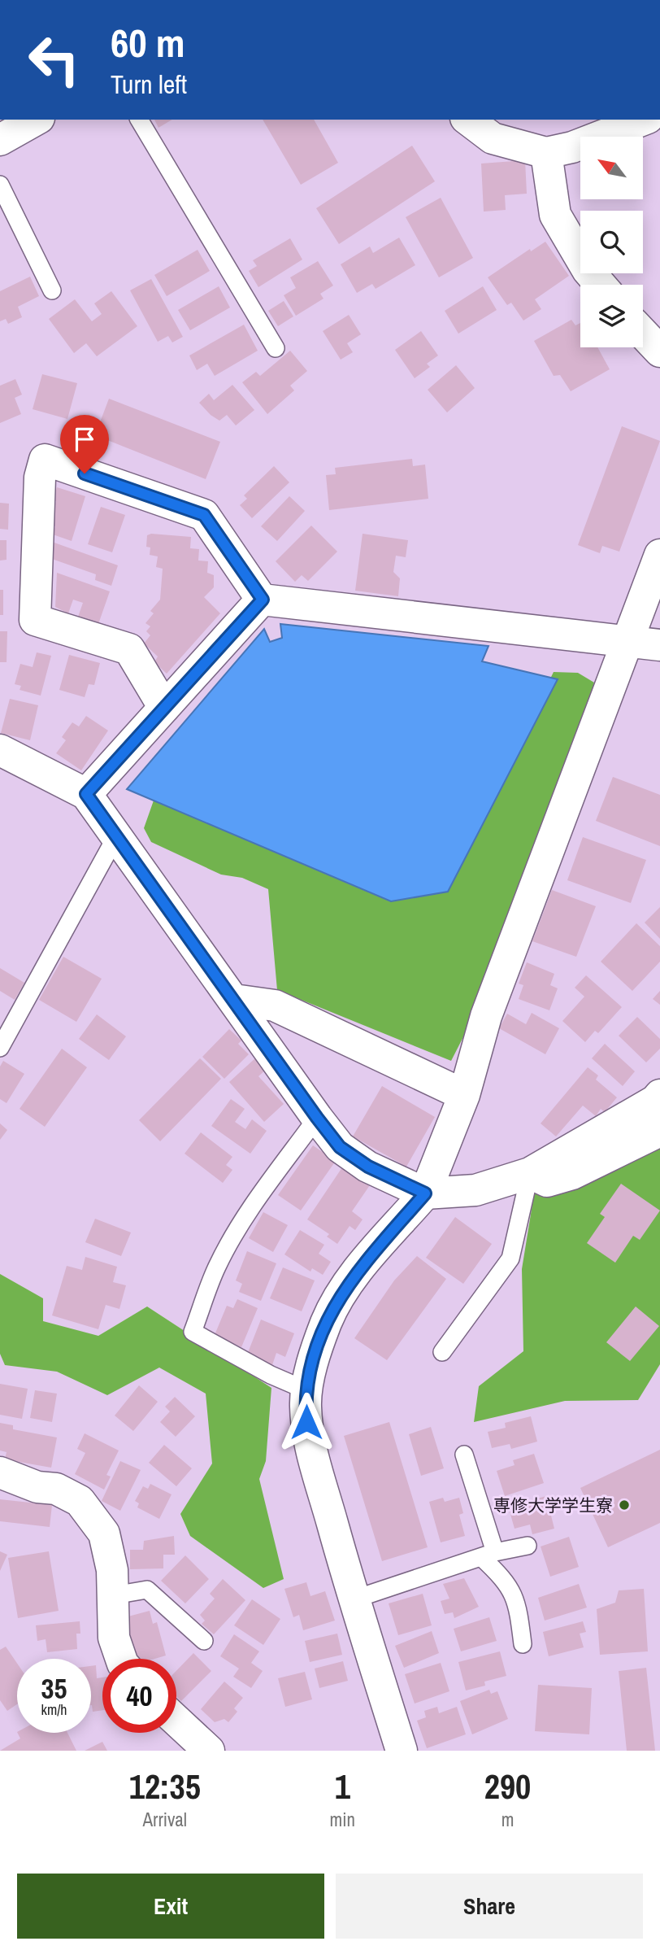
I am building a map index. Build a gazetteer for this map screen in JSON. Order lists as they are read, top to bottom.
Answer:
{
  "places": ["専修大学学生寮"],
  "north": "top left",
  "page": {
    "turn": ["60 m", "Turn left"],
    "speed": "35 km/h",
    "limit": "40",
    "eta": [
      "12:35",
      "Arrival",
      "1",
      "min",
      "290",
      "m"
    ],
    "buttons": ["Exit", "Share"]
  }
}
